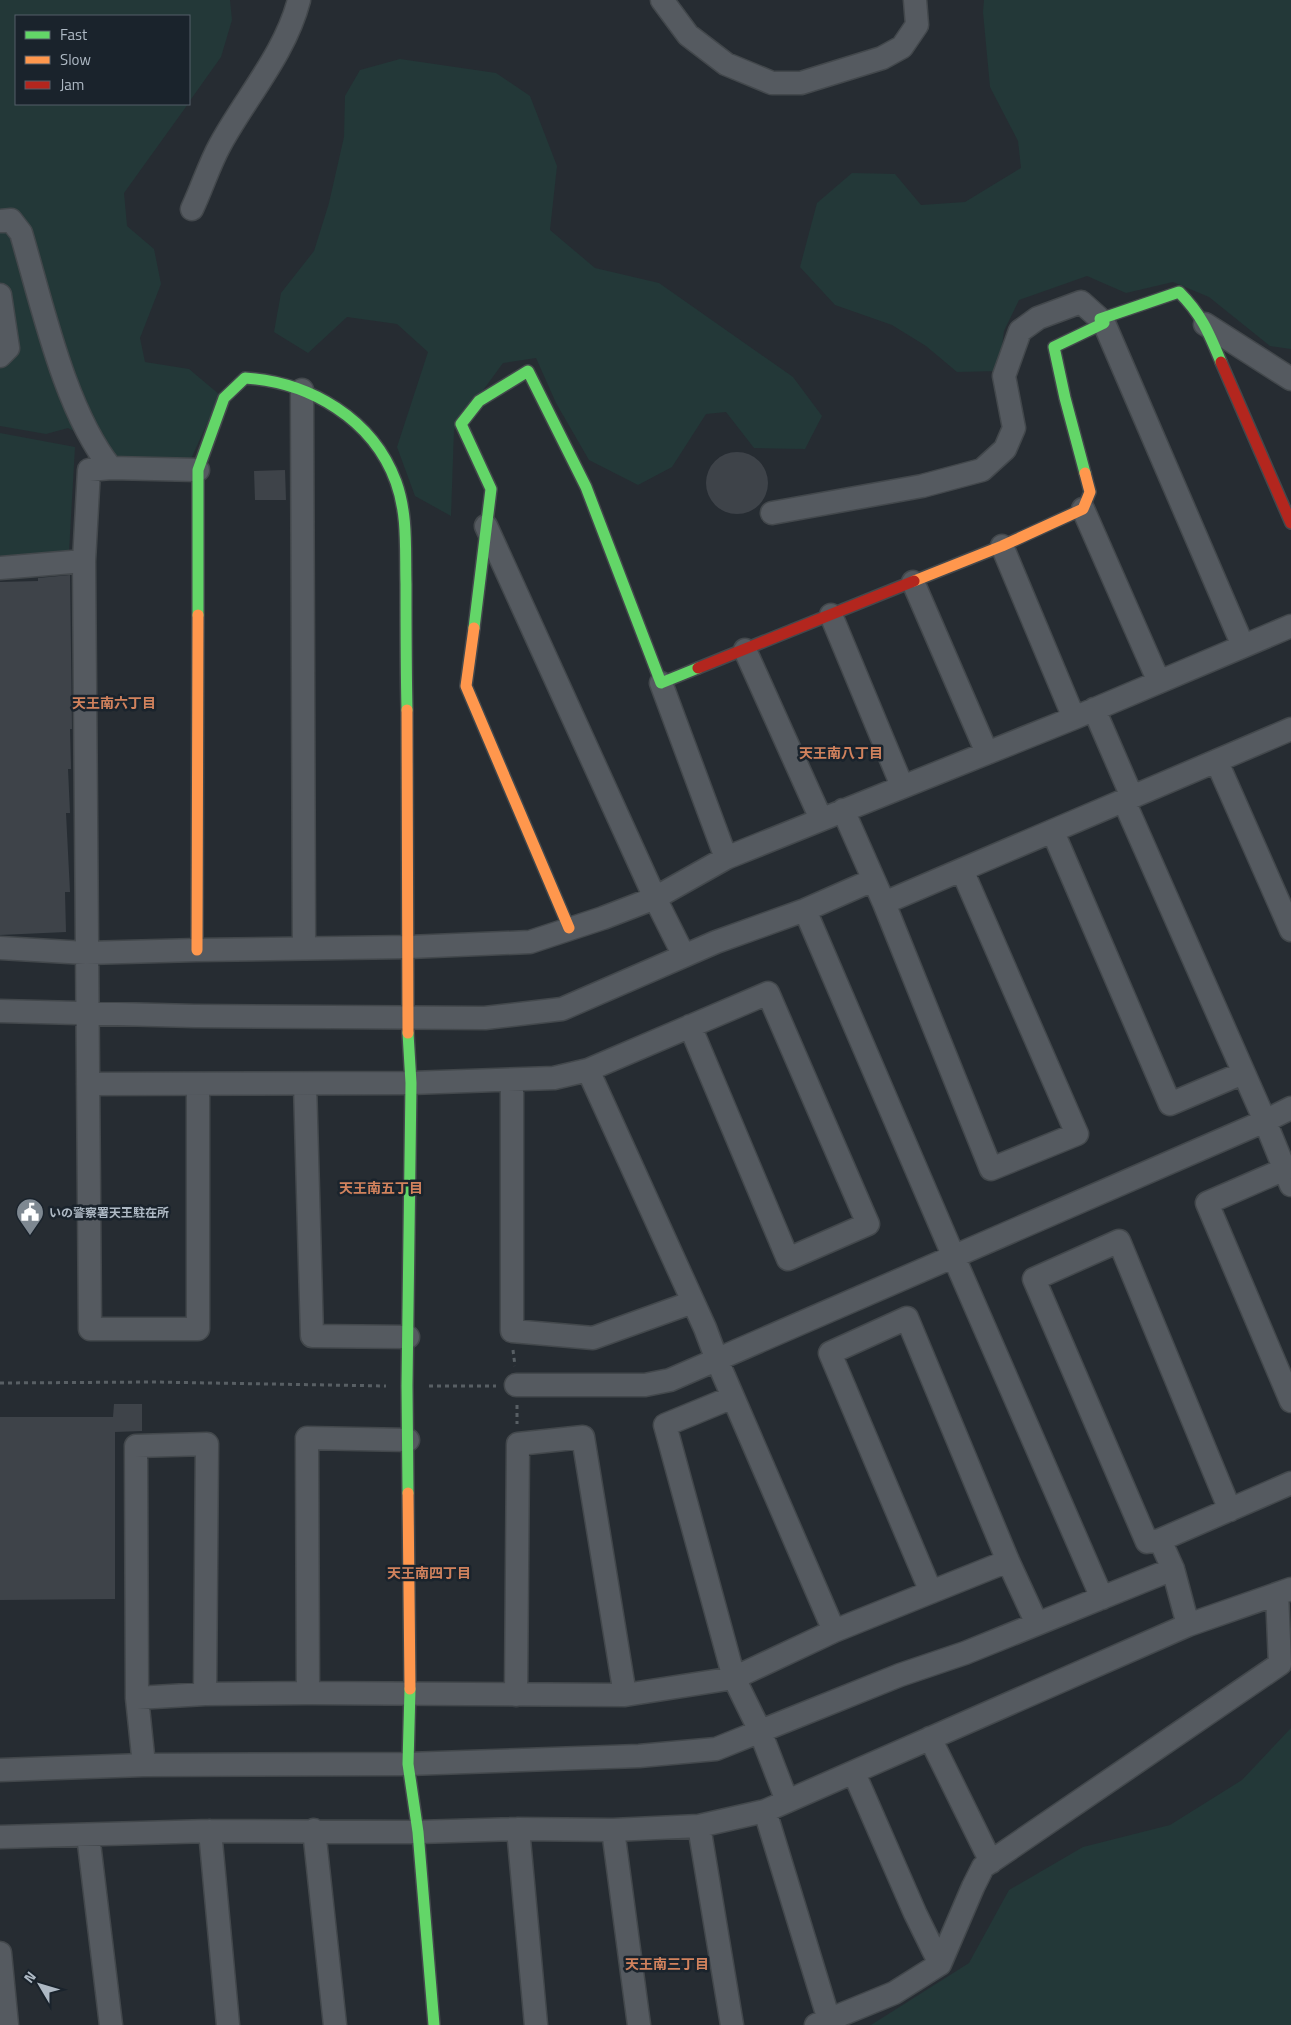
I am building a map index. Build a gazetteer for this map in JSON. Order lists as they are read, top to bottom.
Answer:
{
  "districts": [
    "天王南六丁目",
    "天王南八丁目",
    "天王南五丁目",
    "天王南四丁目",
    "天王南三丁目"
  ],
  "places": {
    "public building": ["いの警察署天王駐在所"]
  },
  "legend": ["Fast", "Slow", "Jam"],
  "north": "top left"
}
